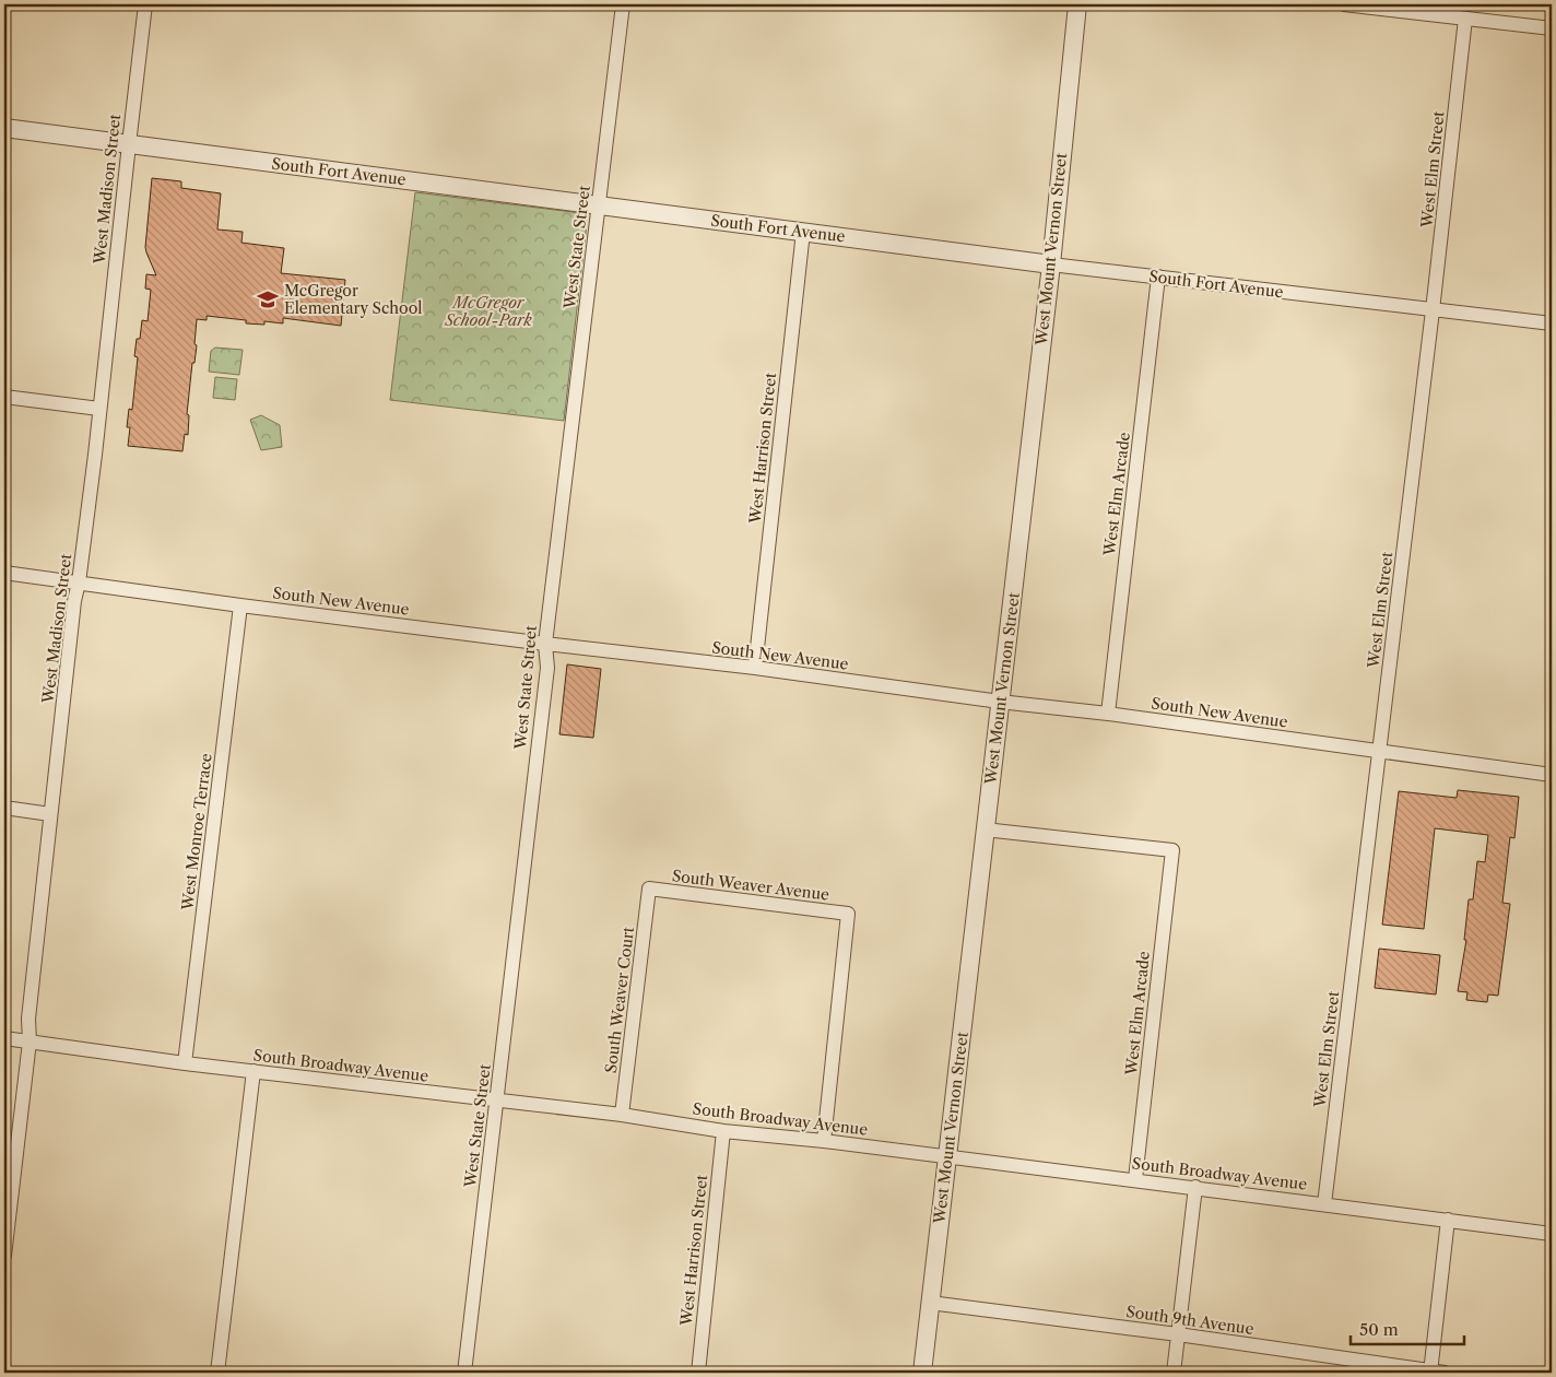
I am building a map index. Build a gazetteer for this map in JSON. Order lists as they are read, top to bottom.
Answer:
{
  "streets": {
    "street": [
      "West Elm Street",
      "South Fort Avenue",
      "West Madison Street",
      "West State Street",
      "West Mount Vernon Street",
      "West Harrison Street",
      "West Elm Arcade",
      "South New Avenue",
      "West Monroe Terrace",
      "South Weaver Avenue",
      "South Weaver Court",
      "South Broadway Avenue",
      "South 9th Avenue"
    ]
  },
  "crossings": [
    ["West Elm Street", "South Fort Avenue"],
    ["West Elm Street", "South New Avenue"],
    ["West Elm Street", "South Broadway Avenue"],
    ["South Fort Avenue", "West Madison Street"],
    ["South Fort Avenue", "West State Street"],
    ["South Fort Avenue", "West Mount Vernon Street"],
    ["South Fort Avenue", "West Harrison Street"],
    ["South Fort Avenue", "West Elm Arcade"],
    ["West Madison Street", "South New Avenue"],
    ["West Madison Street", "South Broadway Avenue"],
    ["West State Street", "South New Avenue"],
    ["West State Street", "South Broadway Avenue"],
    ["West Mount Vernon Street", "West Elm Arcade"],
    ["West Mount Vernon Street", "South New Avenue"],
    ["West Mount Vernon Street", "South Broadway Avenue"],
    ["West Mount Vernon Street", "South 9th Avenue"],
    ["West Harrison Street", "South New Avenue"],
    ["West Harrison Street", "South Broadway Avenue"],
    ["West Elm Arcade", "South New Avenue"],
    ["West Elm Arcade", "South Broadway Avenue"],
    ["South New Avenue", "West Monroe Terrace"],
    ["West Monroe Terrace", "South Broadway Avenue"],
    ["South Weaver Avenue", "South Weaver Court"],
    ["South Weaver Avenue", "South Broadway Avenue"],
    ["South Weaver Court", "South Broadway Avenue"]
  ],
  "parks": ["McGregor School-Park"],
  "places": {
    "school or university": ["McGregor Elementary School"]
  },
  "scale_bar": "50 m"
}
